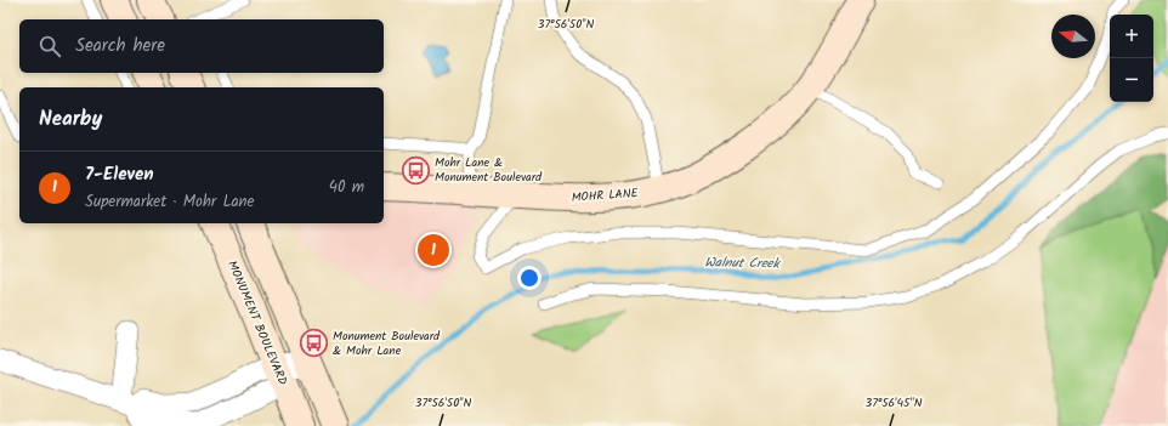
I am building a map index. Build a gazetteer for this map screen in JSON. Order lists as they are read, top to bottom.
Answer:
{
  "streets": {
    "street": ["MOHR LANE", "MONUMENT BOULEVARD"]
  },
  "water": ["Walnut Creek"],
  "places": {
    "bus stop": ["Mohr Lane & Monument Boulevard", "Monument Boulevard & Mohr Lane"]
  },
  "north": "left",
  "page": {
    "map_buttons": ["+", "−"],
    "search": "Search here",
    "heading": "Nearby",
    "list": [
      {
        "mark": "1",
        "name": "7-Eleven",
        "note": "Supermarket · Mohr Lane",
        "value": "40 m"
      }
    ],
    "pins": "1"
  },
  "coordinates": ["37°56'50\"N", "37°56'45\"N"]
}
